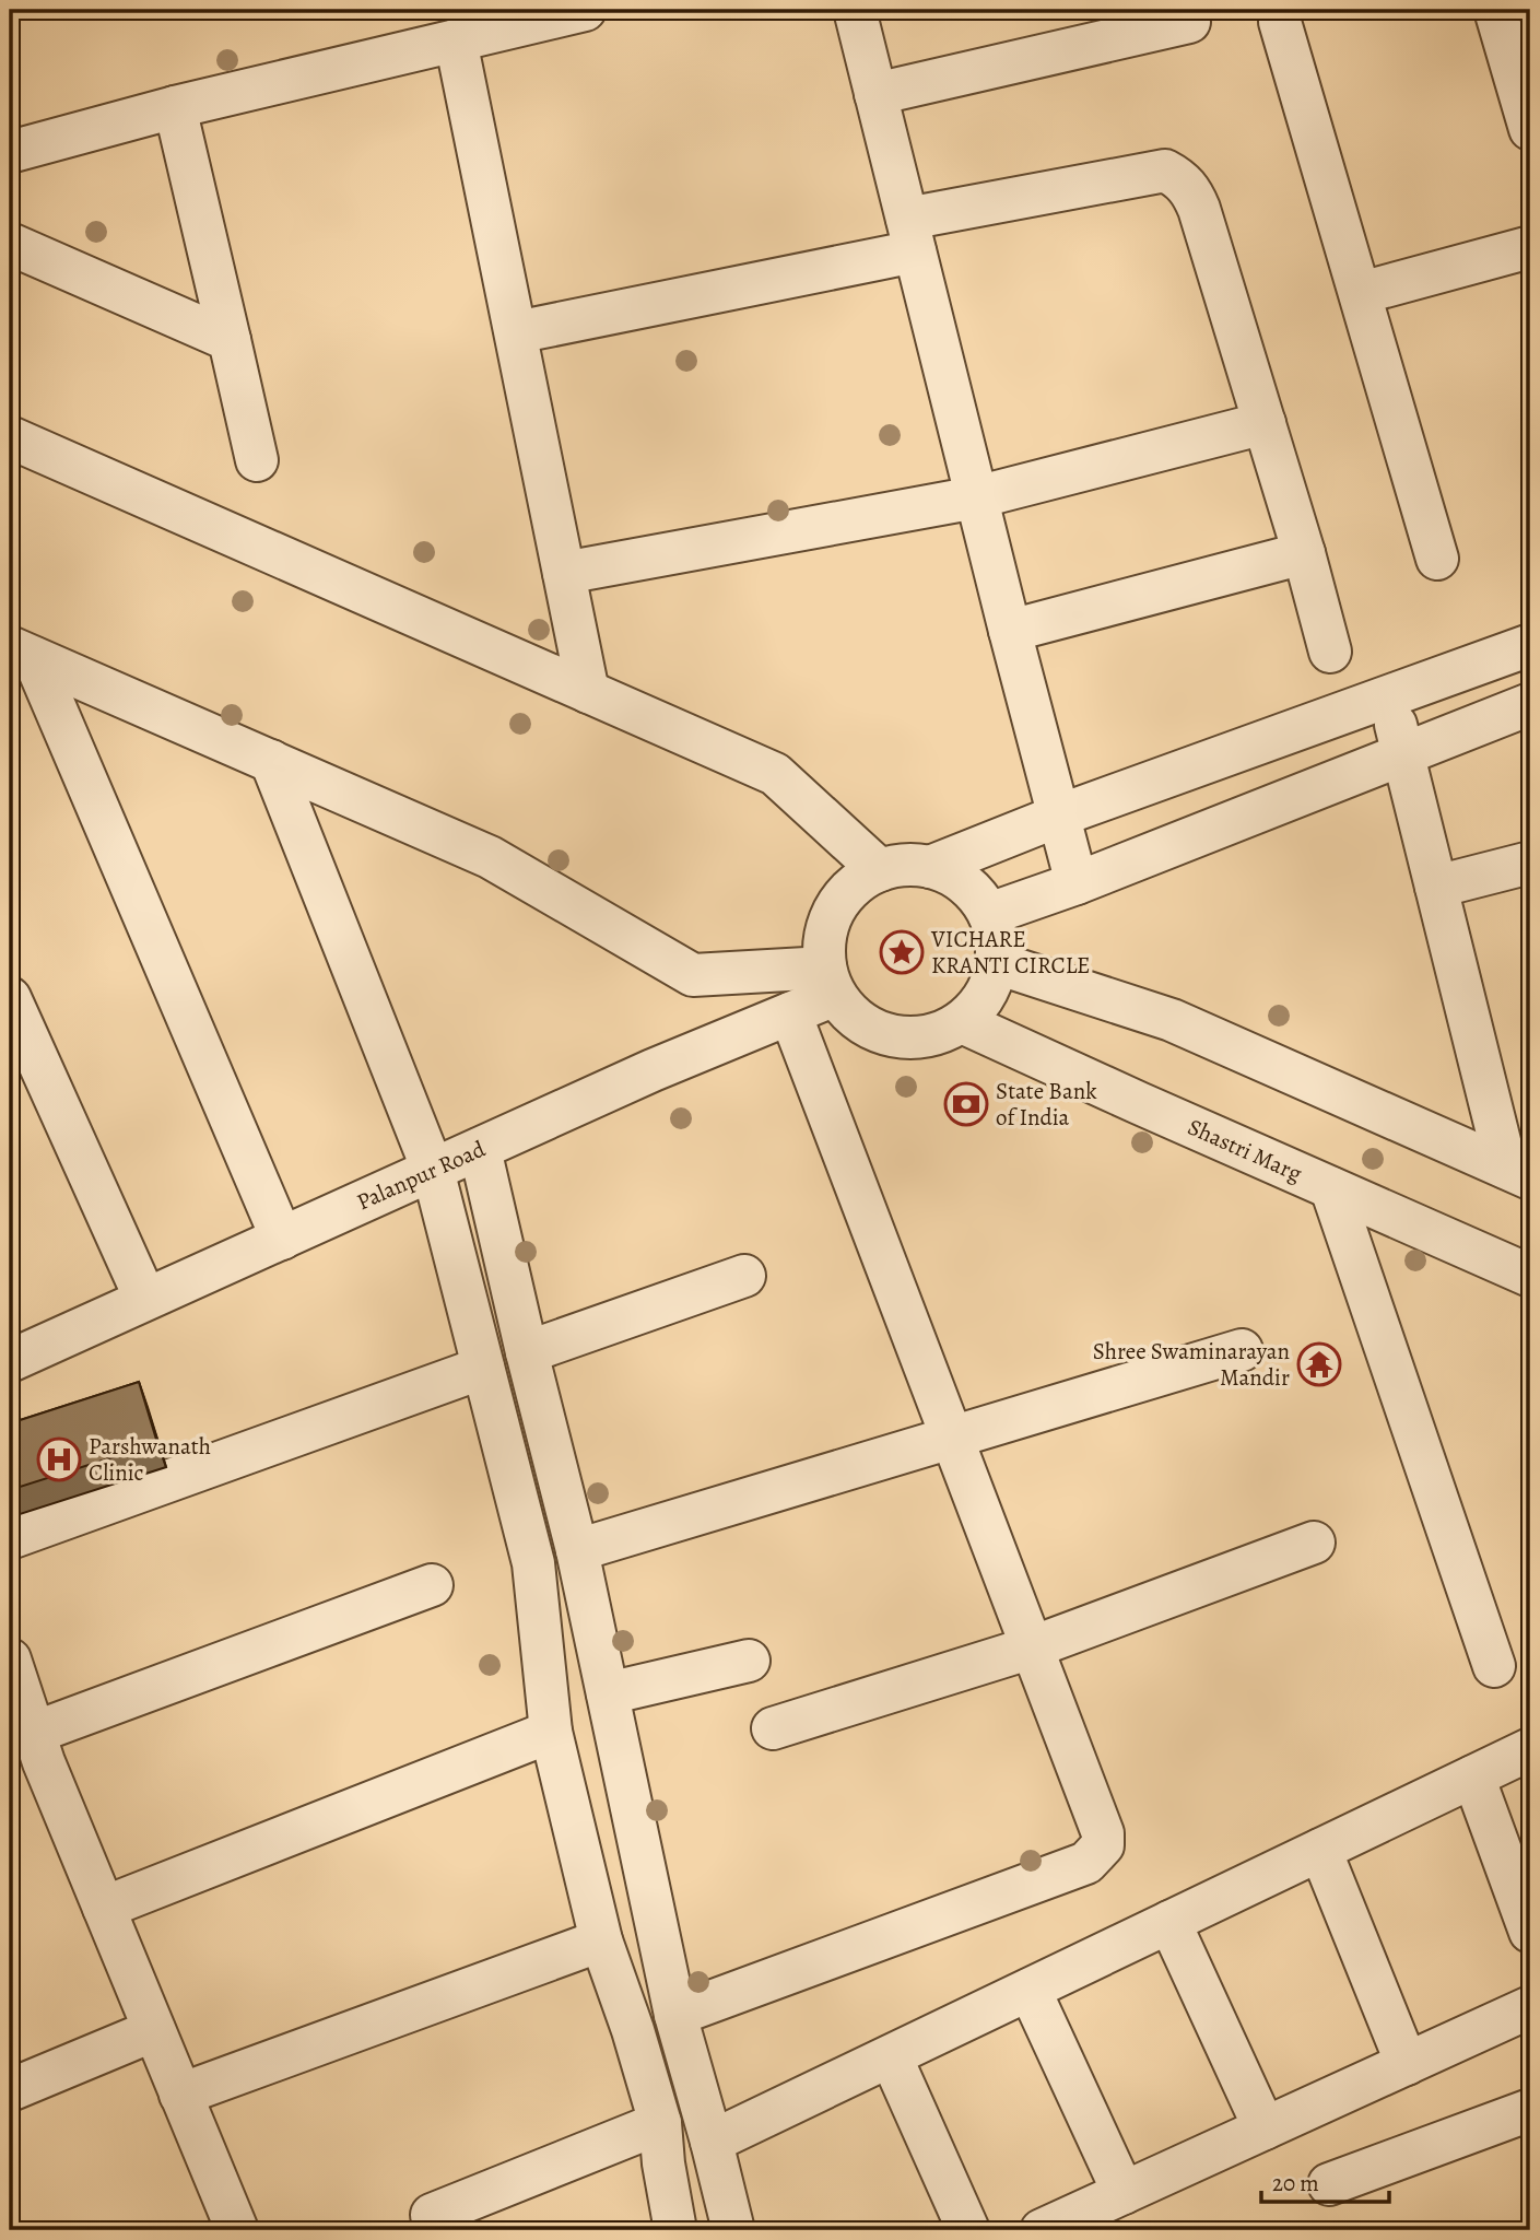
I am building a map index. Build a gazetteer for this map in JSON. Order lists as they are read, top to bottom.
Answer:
{
  "streets": {
    "street": ["Shastri Marg", "Palanpur Road"]
  },
  "crossings": [
    ["Shastri Marg", "Palanpur Road"]
  ],
  "places": {
    "place": ["VICHARE KRANTI CIRCLE"],
    "bank": ["State Bank of India"],
    "temple": ["Shree Swaminarayan Mandir"],
    "hospital": ["Parshwanath Clinic"]
  },
  "scale_bar": "20 m"
}
